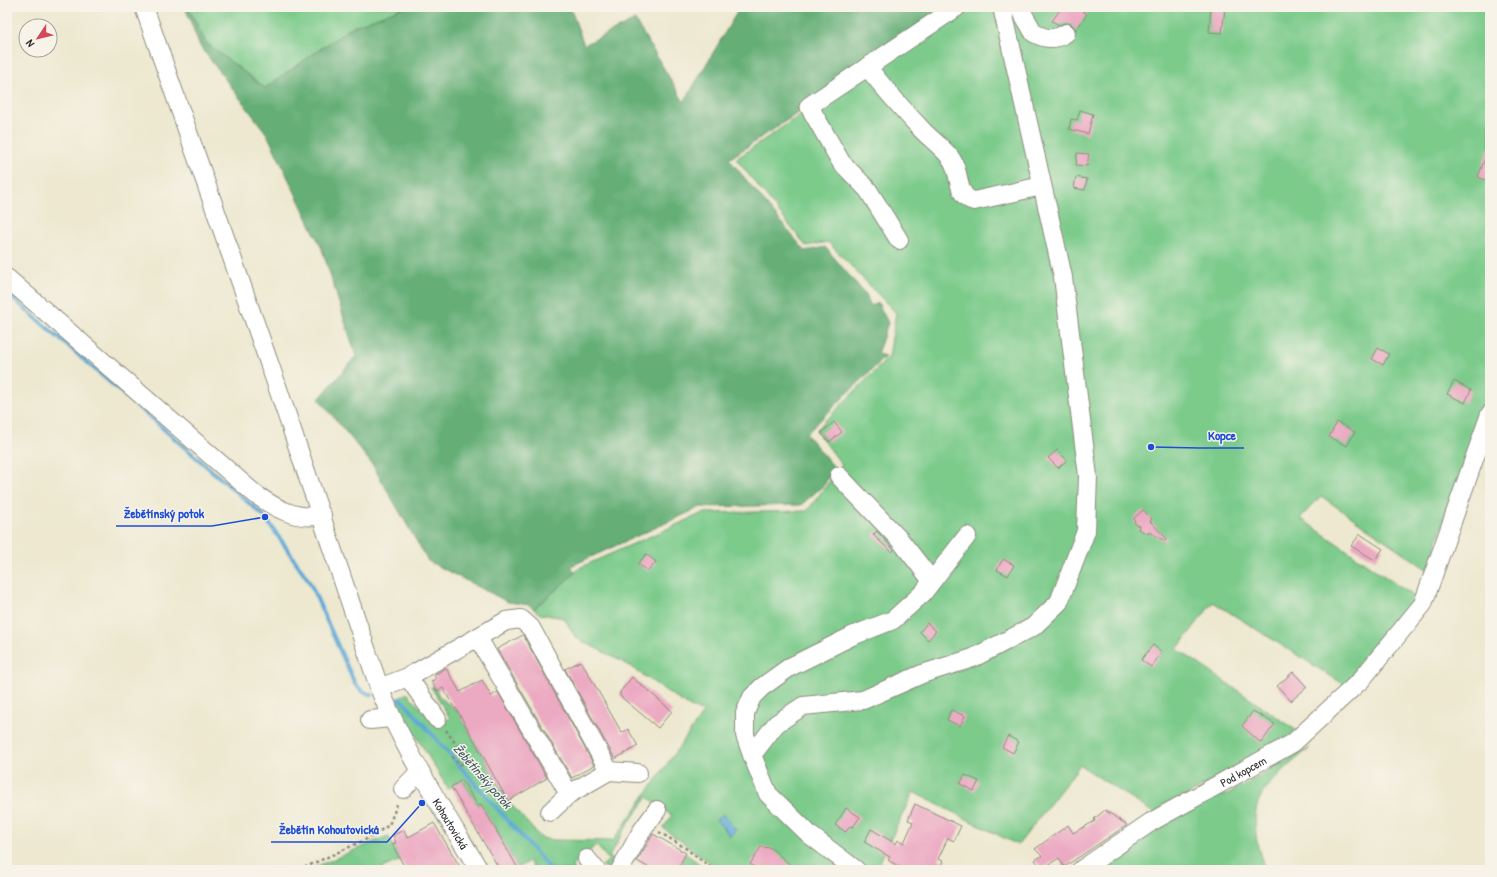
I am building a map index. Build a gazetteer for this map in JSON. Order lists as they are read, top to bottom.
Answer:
{
  "streets": {
    "street": ["Pod kopcem", "Kohoutovická"]
  },
  "water": ["Žebětínský potok"],
  "places": ["Kopce", "Žebětínský potok", "Žebětín Kohoutovická"],
  "north": "bottom left"
}
